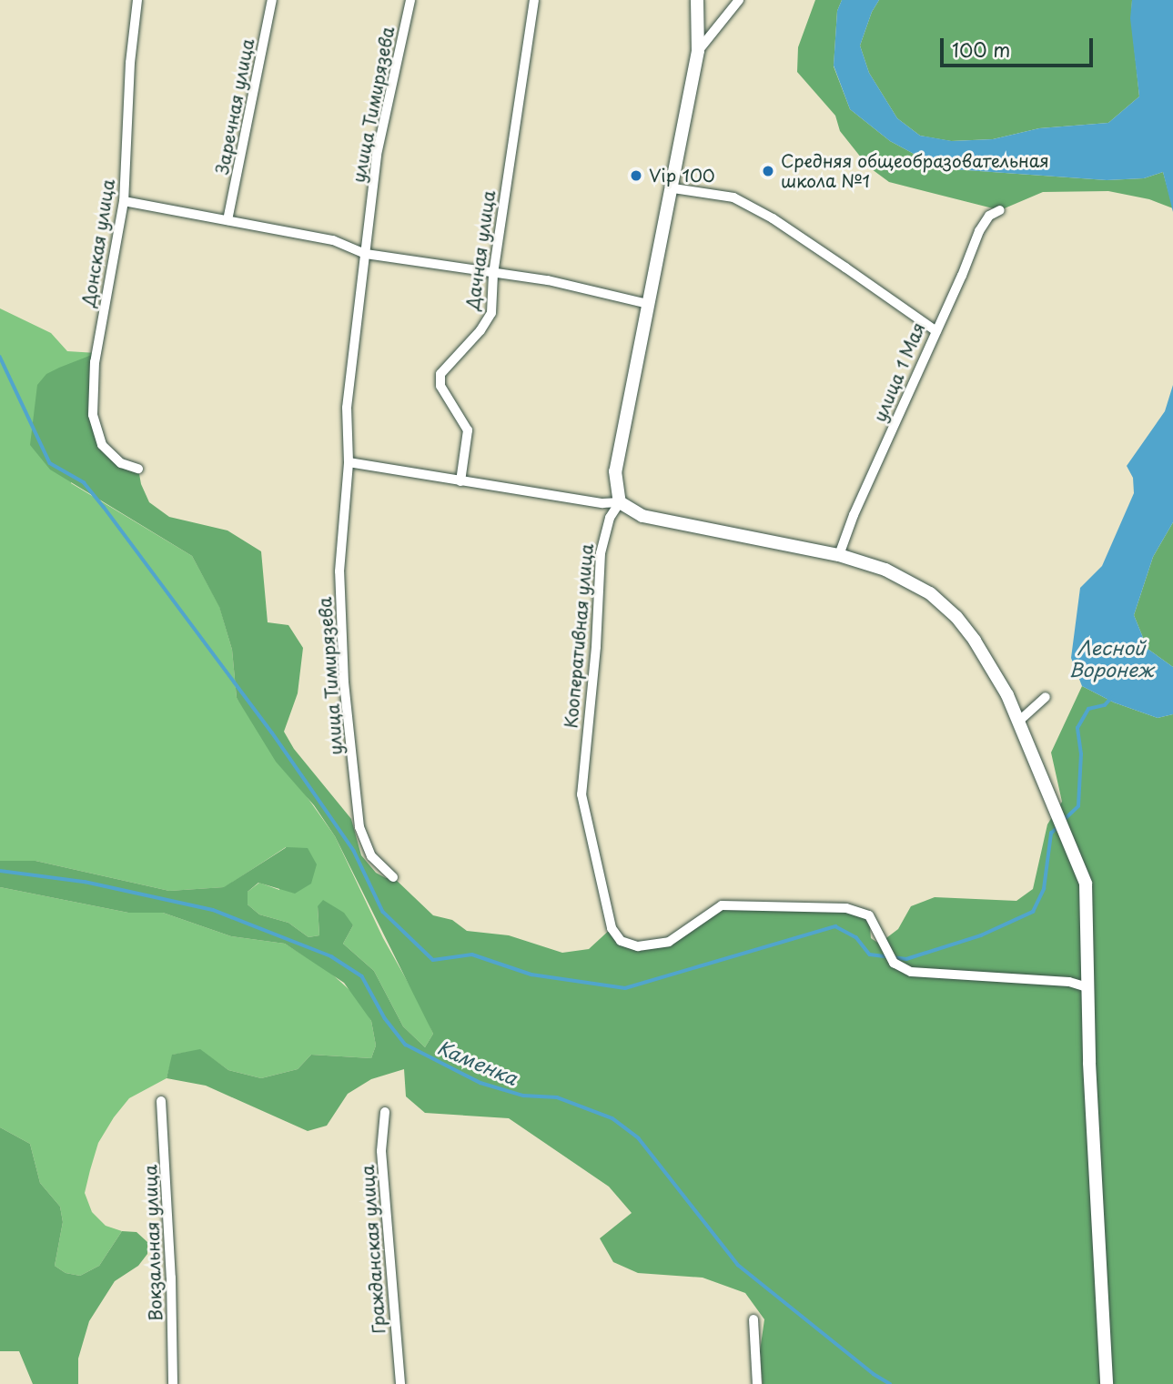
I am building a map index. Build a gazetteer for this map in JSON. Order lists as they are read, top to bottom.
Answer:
{
  "streets": {
    "street": [
      "улица Тимирязева",
      "Заречная улица",
      "Донская улица",
      "Дачная улица",
      "улица 1 Мая",
      "Кооперативная улица",
      "Вокзальная улица",
      "Гражданская улица"
    ]
  },
  "water": ["Лесной Воронеж", "Каменка"],
  "places": ["Средняя общеобразовательная школа №1", "Vip 100"],
  "scale_bar": "100 m"
}
